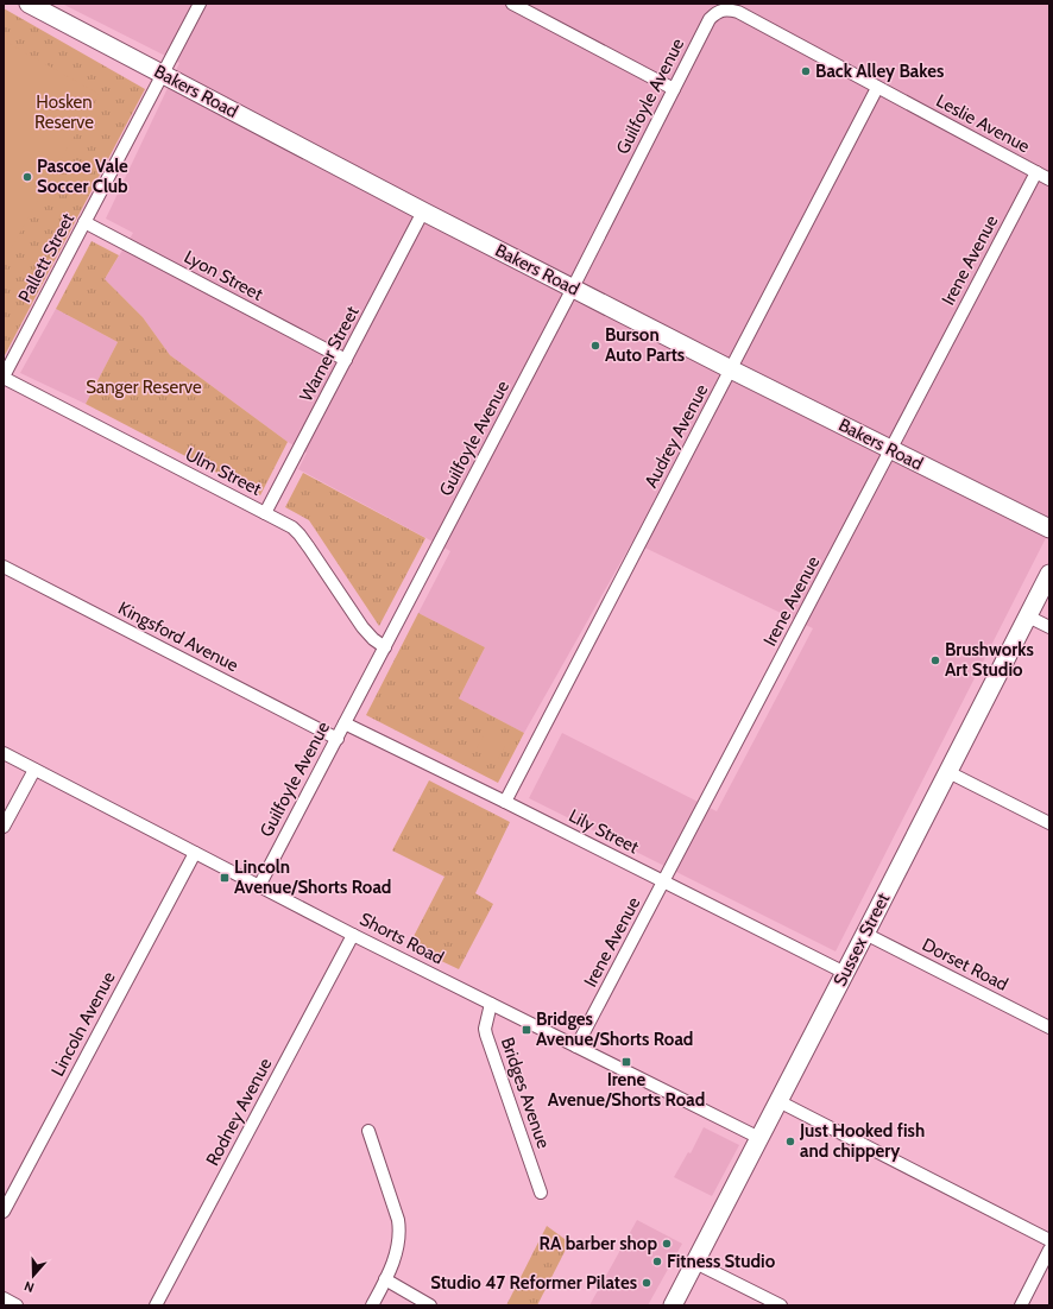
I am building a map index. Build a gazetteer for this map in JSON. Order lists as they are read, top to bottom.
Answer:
{
  "streets": {
    "street": [
      "Bakers Road",
      "Guilfoyle Avenue",
      "Leslie Avenue",
      "Pallett Street",
      "Irene Avenue",
      "Lyon Street",
      "Warner Street",
      "Audrey Avenue",
      "Ulm Street",
      "Kingsford Avenue",
      "Lily Street",
      "Shorts Road",
      "Sussex Street",
      "Dorset Road",
      "Lincoln Avenue",
      "Bridges Avenue",
      "Rodney Avenue"
    ]
  },
  "crossings": [
    ["Bakers Road", "Guilfoyle Avenue"],
    ["Bakers Road", "Pallett Street"],
    ["Bakers Road", "Irene Avenue"],
    ["Bakers Road", "Warner Street"],
    ["Bakers Road", "Audrey Avenue"],
    ["Guilfoyle Avenue", "Leslie Avenue"],
    ["Guilfoyle Avenue", "Ulm Street"],
    ["Guilfoyle Avenue", "Kingsford Avenue"],
    ["Guilfoyle Avenue", "Lily Street"],
    ["Guilfoyle Avenue", "Shorts Road"],
    ["Leslie Avenue", "Irene Avenue"],
    ["Leslie Avenue", "Audrey Avenue"],
    ["Pallett Street", "Lyon Street"],
    ["Pallett Street", "Ulm Street"],
    ["Irene Avenue", "Lily Street"],
    ["Irene Avenue", "Shorts Road"],
    ["Lyon Street", "Warner Street"],
    ["Warner Street", "Ulm Street"],
    ["Audrey Avenue", "Lily Street"],
    ["Lily Street", "Sussex Street"],
    ["Shorts Road", "Sussex Street"],
    ["Shorts Road", "Lincoln Avenue"],
    ["Shorts Road", "Bridges Avenue"],
    ["Shorts Road", "Rodney Avenue"],
    ["Sussex Street", "Dorset Road"]
  ],
  "parks": ["Hosken Reserve", "Sanger Reserve"],
  "places": {
    "other": [
      "Back Alley Bakes",
      "Pascoe Vale Soccer Club",
      "Burson Auto Parts",
      "Brushworks Art Studio",
      "Just Hooked fish and chippery",
      "RA barber shop",
      "Fitness Studio",
      "Studio 47 Reformer Pilates"
    ],
    "transit": ["Lincoln Avenue/Shorts Road", "Bridges Avenue/Shorts Road", "Irene Avenue/Shorts Road"]
  },
  "north": "bottom"
}
